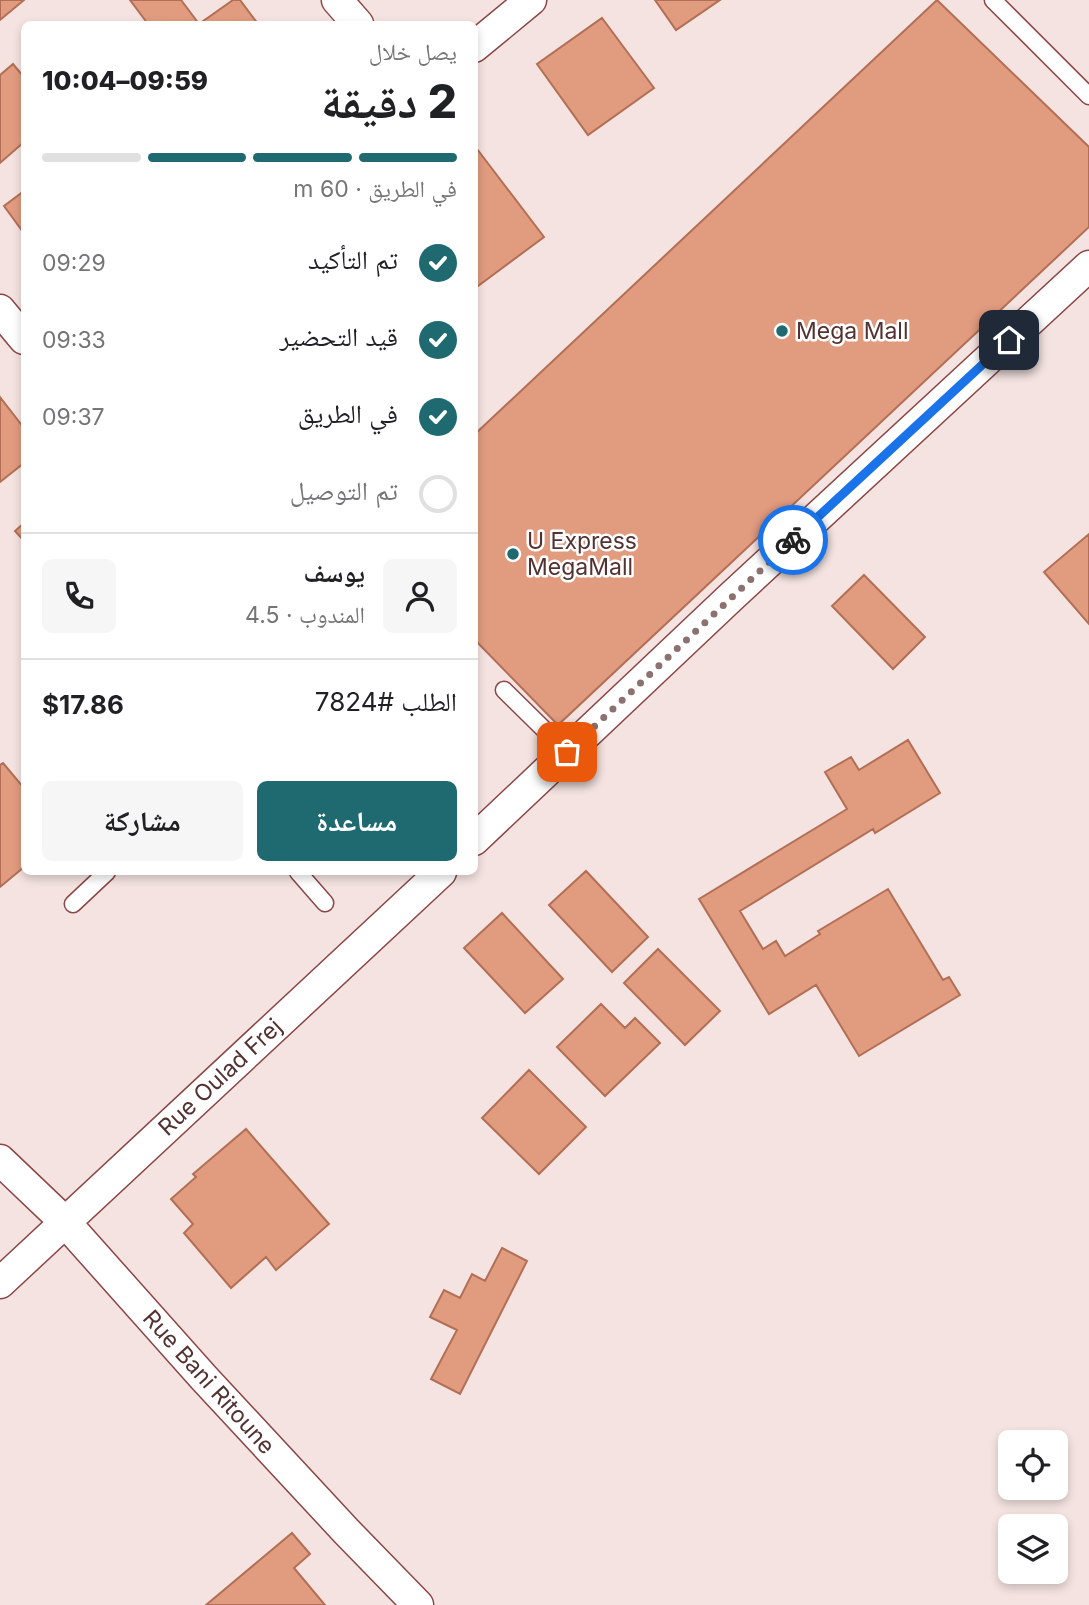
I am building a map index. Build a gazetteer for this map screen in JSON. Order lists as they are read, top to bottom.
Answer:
{
  "streets": {
    "street": ["Rue Oulad Frej", "Rue Bani Ritoune"]
  },
  "crossings": [
    ["Rue Oulad Frej", "Rue Bani Ritoune"]
  ],
  "places": ["Mega Mall", "U Express MegaMall"],
  "page": {
    "heading": ["2 دقيقة", "يصل خلال", "09:59–10:04"],
    "panel": [
      "يوسف",
      "المندوب · 4.5",
      "الطلب #7824",
      "$17.86"
    ],
    "bar": "في الطريق · 60 m",
    "list": [
      ["تم التأكيد", "09:29"],
      ["قيد التحضير", "09:33"],
      ["في الطريق", "09:37"],
      "تم التوصيل"
    ],
    "buttons": ["مساعدة", "مشاركة"]
  }
}
